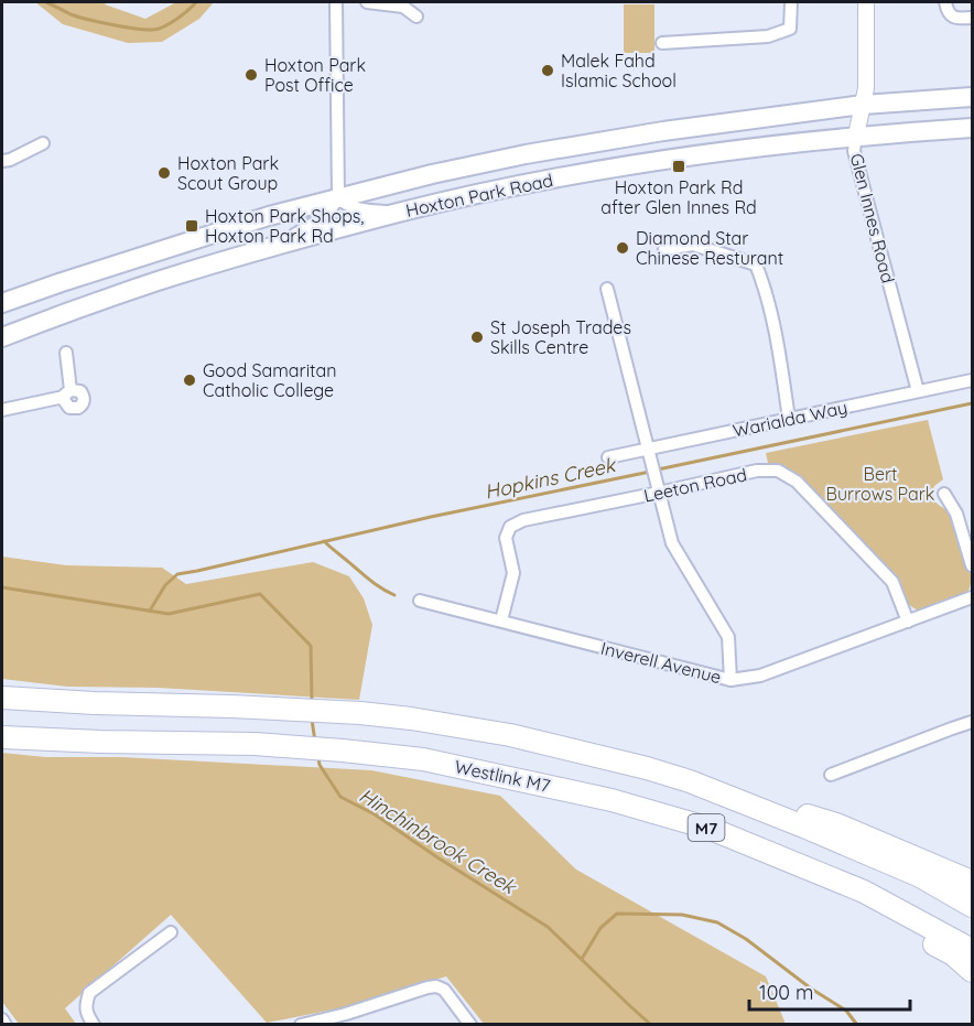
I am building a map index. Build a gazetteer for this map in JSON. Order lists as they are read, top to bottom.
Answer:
{
  "streets": {
    "highway": ["Westlink M7", "M7"],
    "main road": ["Hoxton Park Road"],
    "street": [
      "Glen Innes Road",
      "Warialda Way",
      "Leeton Road",
      "Inverell Avenue"
    ]
  },
  "crossings": [
    ["Hoxton Park Road", "Glen Innes Road"],
    ["Glen Innes Road", "Warialda Way"],
    ["Leeton Road", "Inverell Avenue"],
    ["Westlink M7", "M7"]
  ],
  "water": ["Hopkins Creek", "Hinchinbrook Creek"],
  "parks": ["Bert Burrows Park"],
  "places": {
    "other": [
      "Malek Fahd Islamic School",
      "Hoxton Park Post Office",
      "Hoxton Park Scout Group",
      "Diamond Star Chinese Resturant",
      "St Joseph Trades Skills Centre",
      "Good Samaritan Catholic College"
    ],
    "transit": ["Hoxton Park Rd after Glen Innes Rd", "Hoxton Park Shops, Hoxton Park Rd"]
  },
  "scale_bar": "100 m"
}
